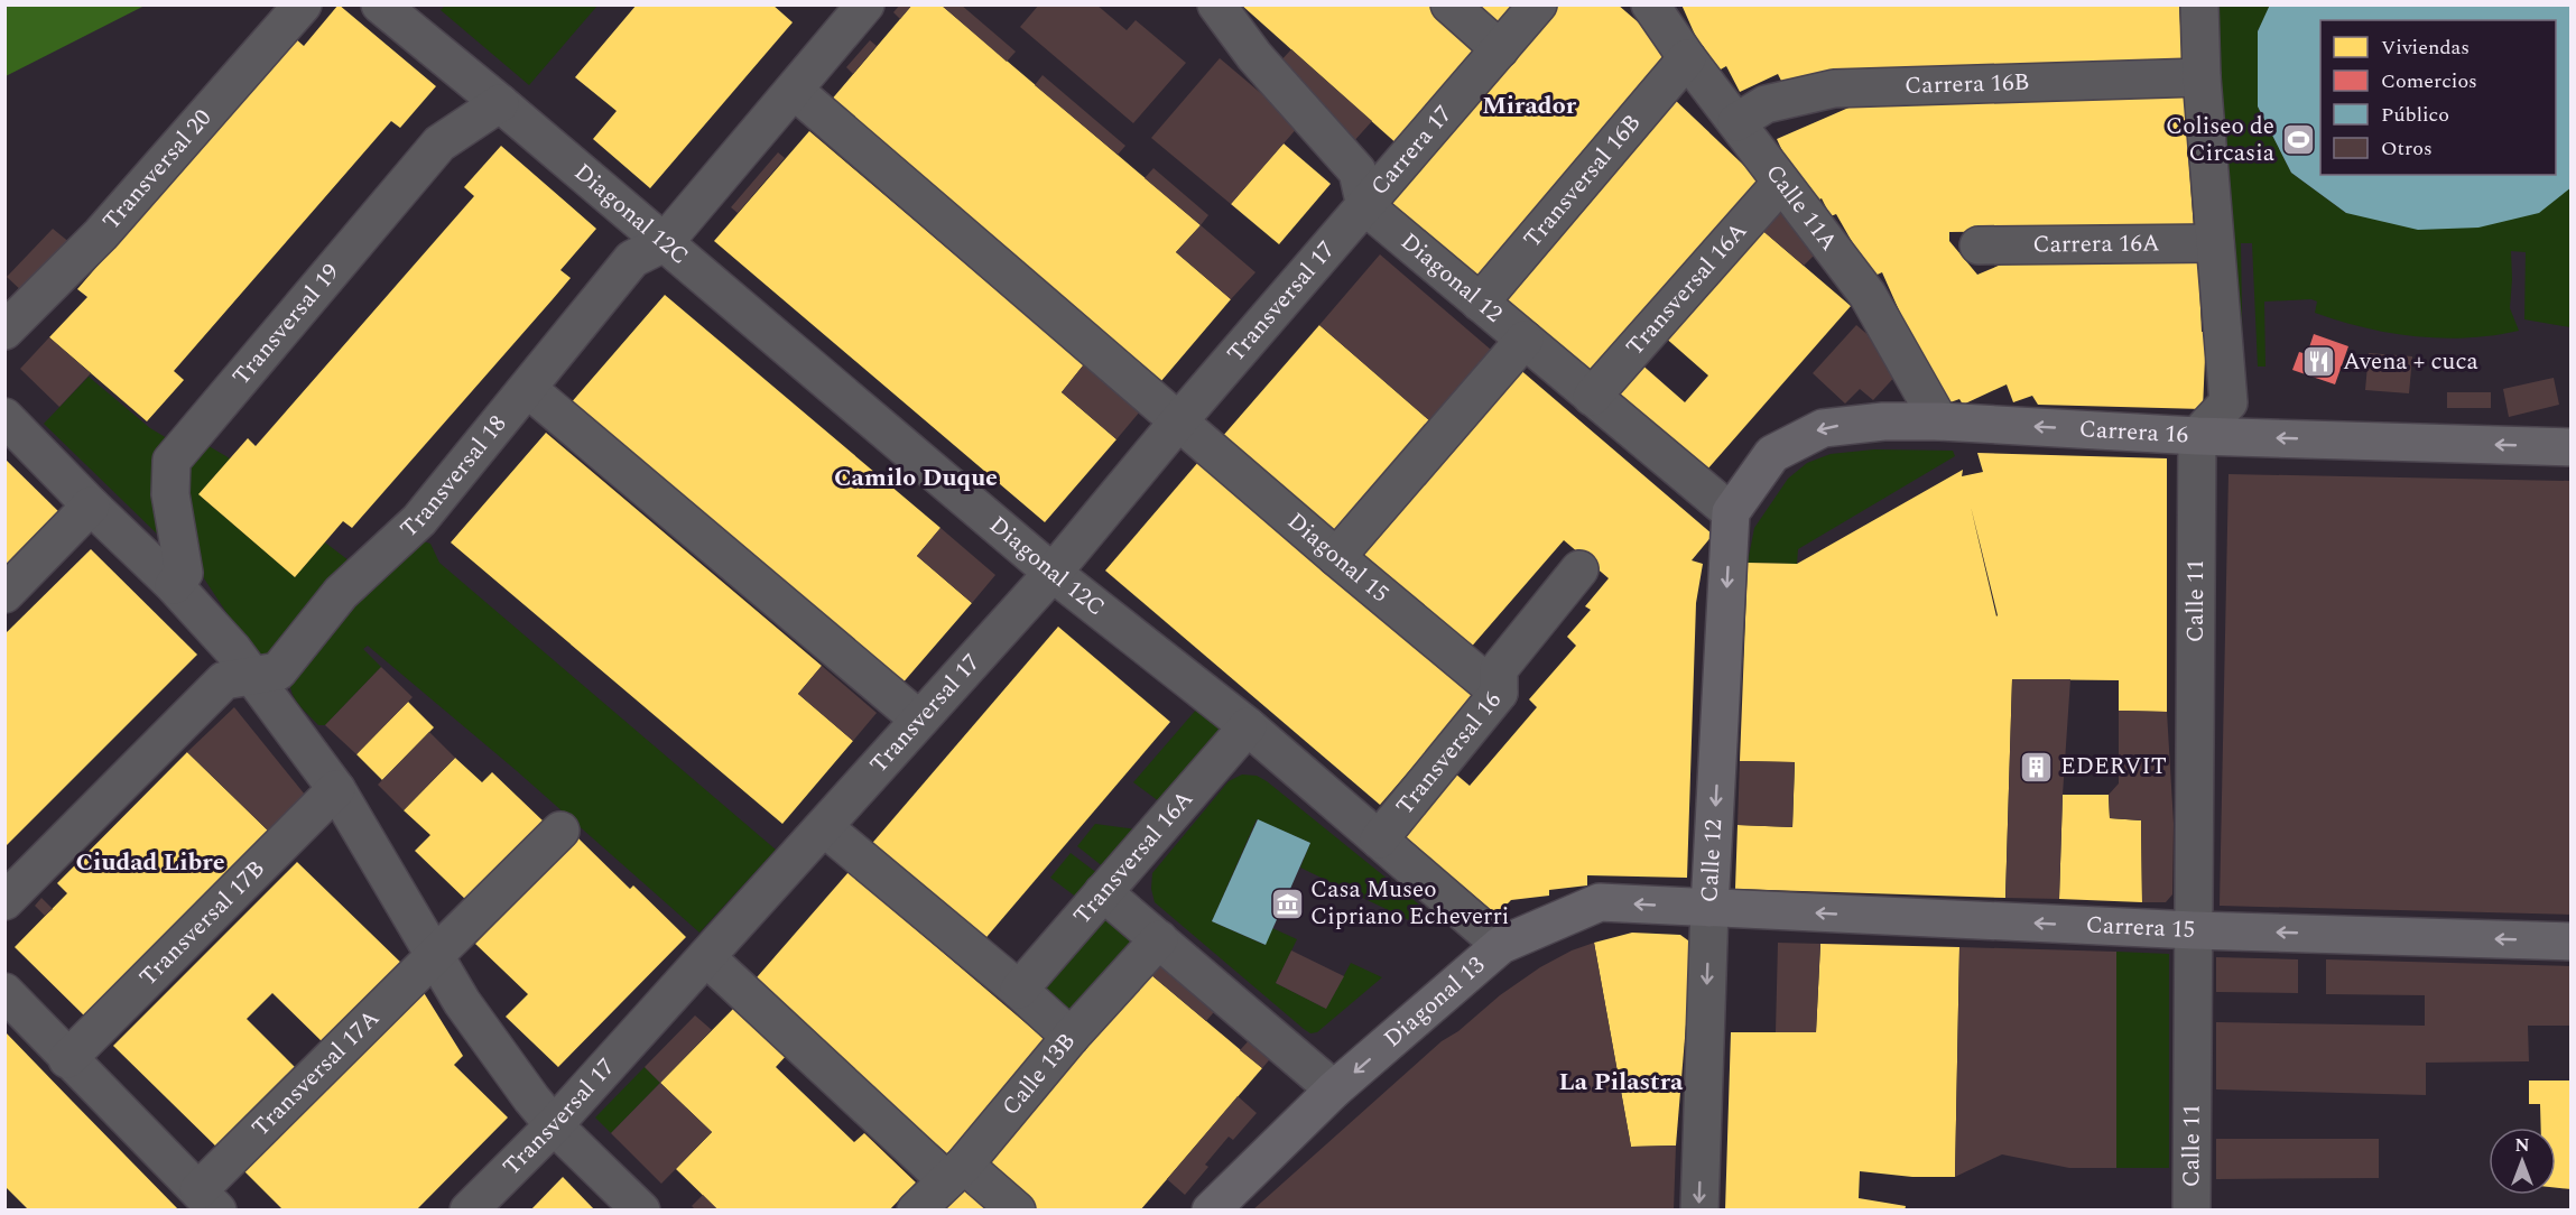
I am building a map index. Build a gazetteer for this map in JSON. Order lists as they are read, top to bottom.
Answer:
{
  "streets": {
    "main road": [
      "Carrera 16",
      "Calle 12",
      "Carrera 15",
      "Diagonal 13"
    ],
    "street": [
      "Carrera 16B",
      "Carrera 17",
      "Transversal 20",
      "Transversal 16B",
      "Calle 11A",
      "Diagonal 12C",
      "Carrera 16A",
      "Diagonal 12",
      "Transversal 16A",
      "Transversal 17",
      "Transversal 19",
      "Transversal 18",
      "Diagonal 15",
      "Calle 11",
      "Transversal 16",
      "Transversal 17B",
      "Transversal 17A",
      "Calle 13B"
    ]
  },
  "crossings": [
    ["Carrera 16B", "Calle 11A"],
    ["Carrera 17", "Diagonal 12"],
    ["Carrera 17", "Transversal 17"],
    ["Transversal 16B", "Calle 11A"],
    ["Transversal 16B", "Diagonal 12"],
    ["Calle 11A", "Transversal 16A"],
    ["Calle 11A", "Carrera 16"],
    ["Diagonal 12C", "Transversal 16A"],
    ["Diagonal 12C", "Transversal 17"],
    ["Diagonal 12C", "Transversal 19"],
    ["Diagonal 12C", "Transversal 18"],
    ["Diagonal 12C", "Transversal 16"],
    ["Diagonal 12C", "Diagonal 13"],
    ["Diagonal 12", "Transversal 16A"],
    ["Diagonal 12", "Transversal 17"],
    ["Diagonal 12", "Carrera 16"],
    ["Diagonal 12", "Calle 12"],
    ["Transversal 17", "Diagonal 15"],
    ["Carrera 16", "Calle 11"],
    ["Carrera 16", "Calle 12"],
    ["Transversal 18", "Diagonal 15"],
    ["Diagonal 15", "Transversal 16"],
    ["Calle 11", "Carrera 15"],
    ["Calle 12", "Carrera 15"],
    ["Calle 12", "Diagonal 13"],
    ["Carrera 15", "Diagonal 13"]
  ],
  "one_way": [
    "Carrera 16",
    "Calle 12",
    "Carrera 15",
    "Diagonal 13"
  ],
  "districts": [
    "Mirador",
    "Camilo Duque",
    "Ciudad Libre",
    "La Pilastra"
  ],
  "places": {
    "sports": ["Coliseo de Circasia"],
    "restaurant": ["Avena + cuca"],
    "building": ["EDERVIT"],
    "museum": ["Casa Museo Cipriano Echeverri"]
  },
  "legend": [
    "Viviendas",
    "Comercios",
    "Público",
    "Otros"
  ],
  "north": "top"
}
